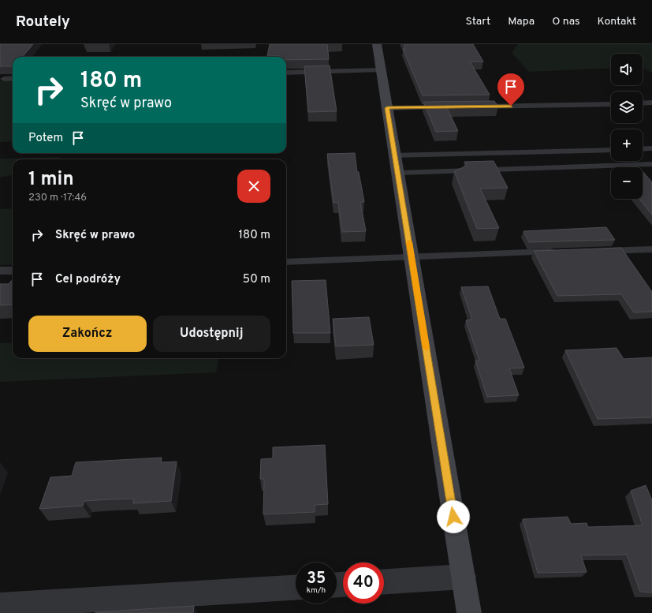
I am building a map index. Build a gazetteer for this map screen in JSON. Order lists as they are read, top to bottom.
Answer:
{
  "page": {
    "header": "Routely",
    "nav": [
      "Start",
      "Mapa",
      "O nas",
      "Kontakt"
    ],
    "map_buttons": ["+", "−"],
    "turn": ["180 m", "Skręć w prawo"],
    "then": "Potem",
    "heading": ["1 min", "230 m · 17:46"],
    "list": [
      {
        "name": "Skręć w prawo",
        "value": "180 m"
      },
      {
        "name": "Cel podróży",
        "value": "50 m"
      }
    ],
    "buttons": ["Zakończ", "Udostępnij"],
    "speed": "35 km/h",
    "limit": "40"
  }
}
